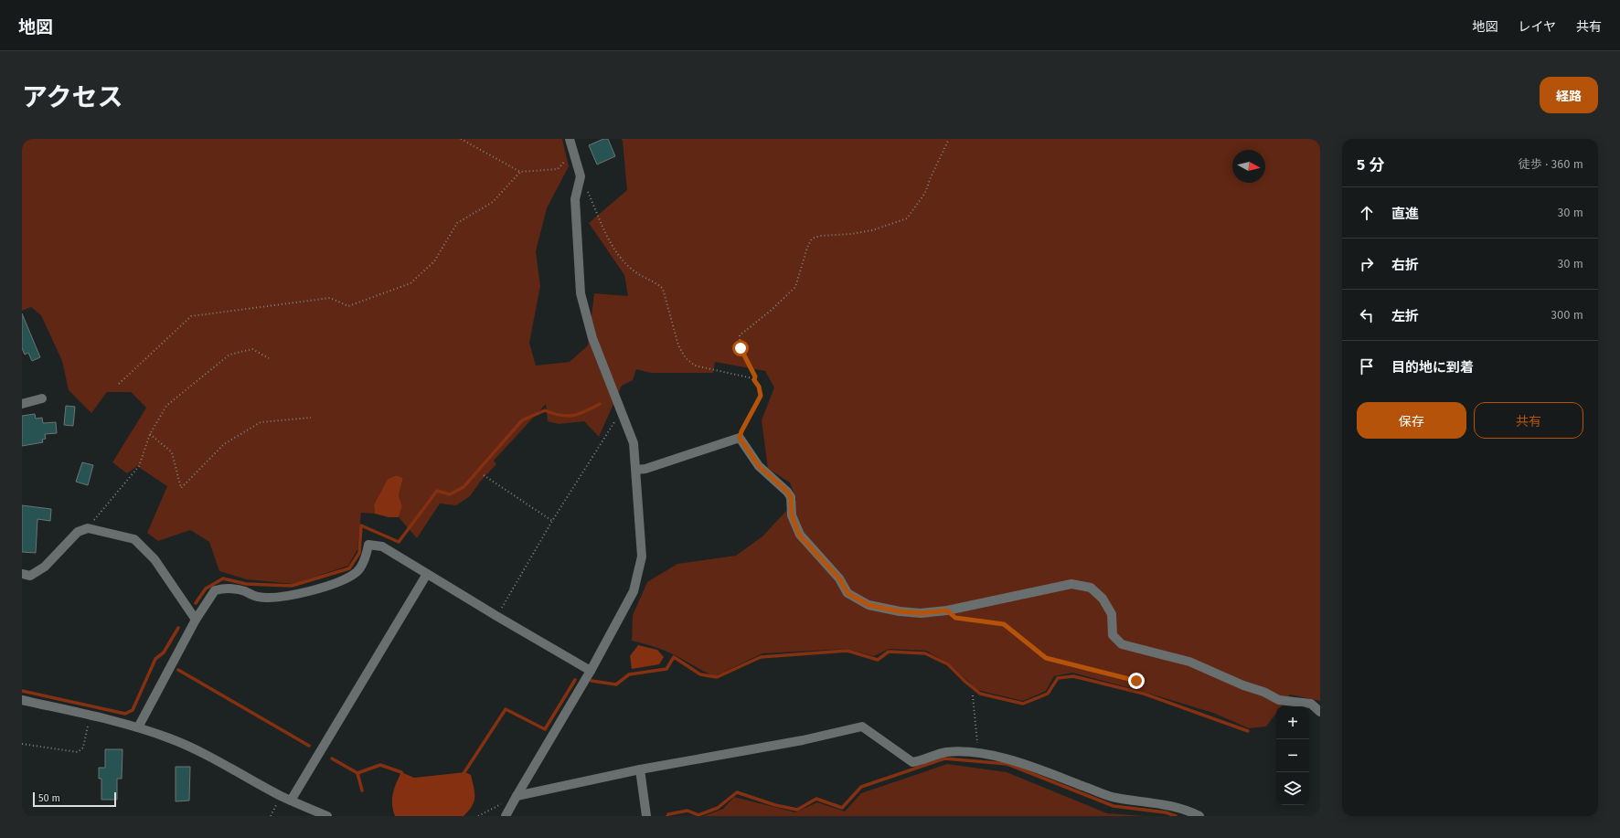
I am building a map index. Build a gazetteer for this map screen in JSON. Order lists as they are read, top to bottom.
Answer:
{
  "scale_bar": "50 m",
  "north": "right",
  "page": {
    "header": "地図",
    "nav": ["地図", "レイヤ", "共有"],
    "title": "アクセス",
    "buttons": [
      "経路",
      ["保存", "共有"]
    ],
    "heading": ["5 分", "徒歩 · 360 m"],
    "list": [
      ["直進", "30 m"],
      ["右折", "30 m"],
      ["左折", "300 m"],
      "目的地に到着"
    ],
    "map_buttons": ["+", "−"],
    "scale": "50 m"
  }
}
